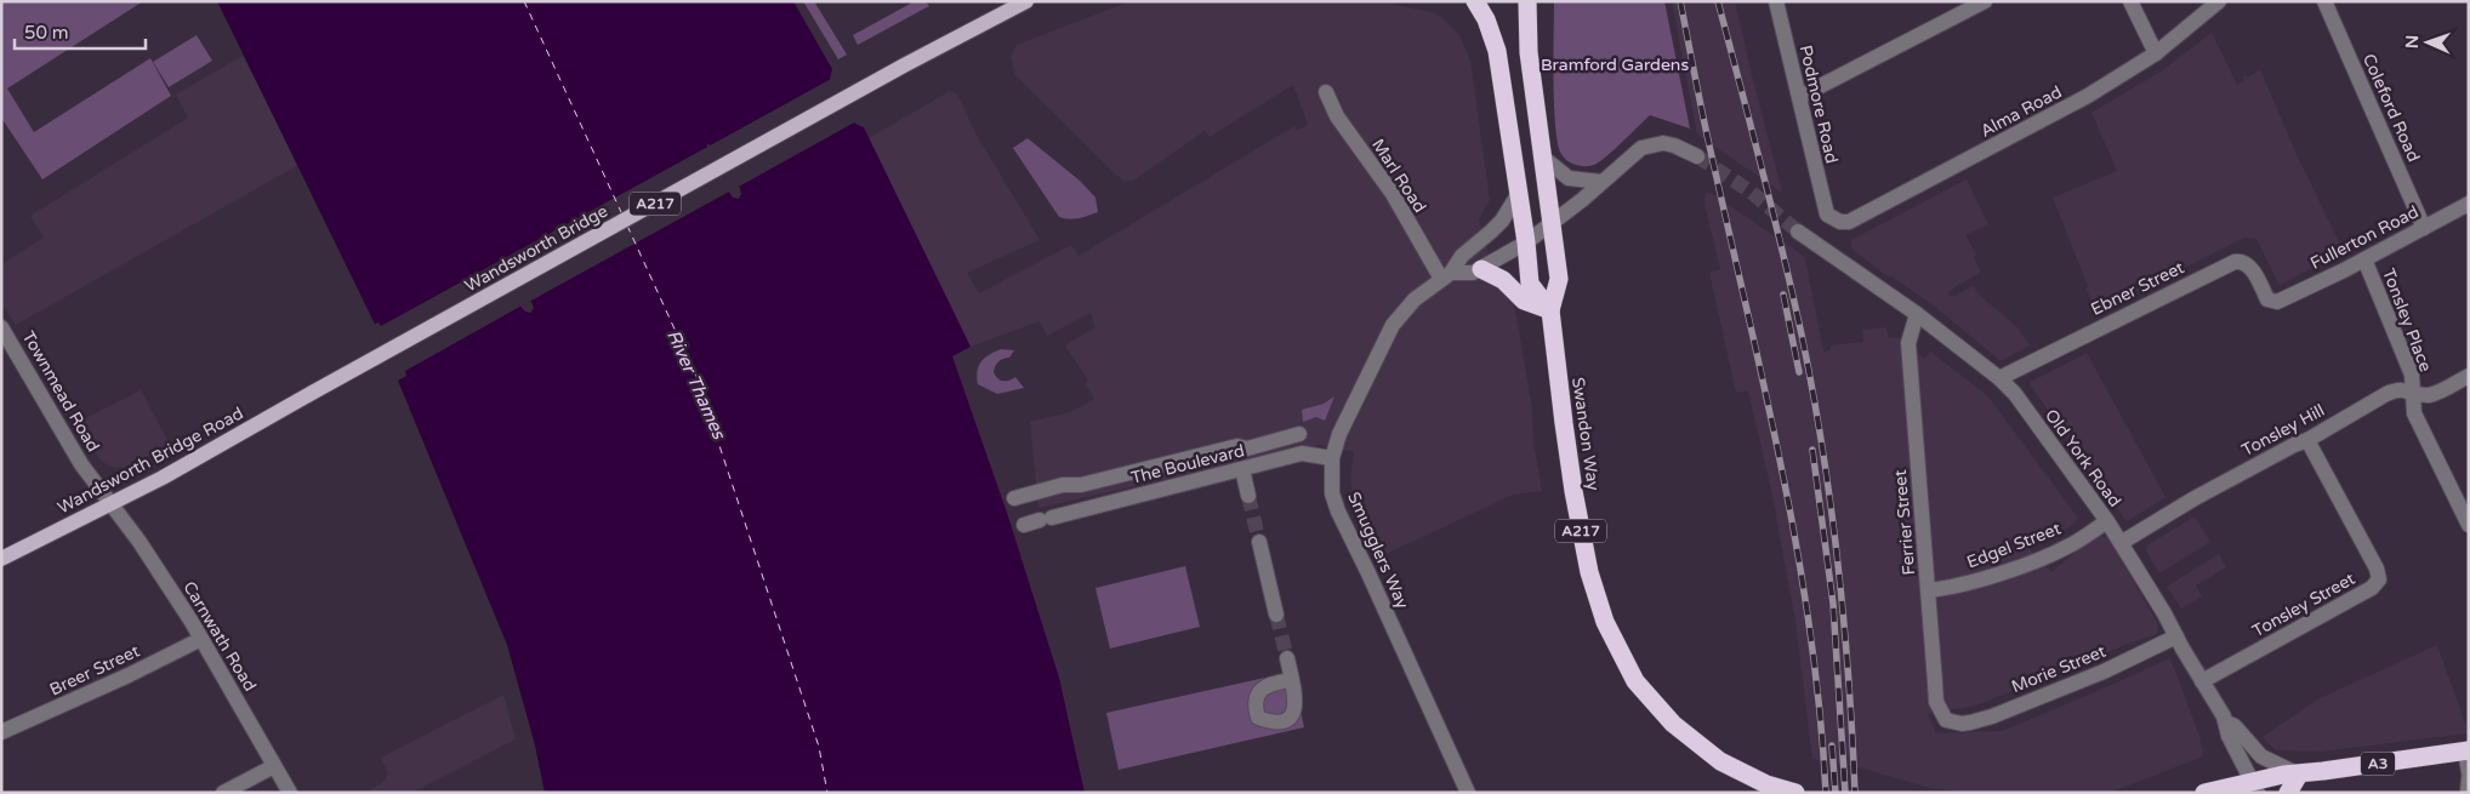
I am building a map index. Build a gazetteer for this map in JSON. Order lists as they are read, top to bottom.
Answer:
{
  "streets": {
    "highway": ["A217", "Swandon Way", "A3"],
    "main road": ["Wandsworth Bridge", "Wandsworth Bridge Road"],
    "street": [
      "Podmore Road",
      "Coleford Road",
      "Alma Road",
      "Marl Road",
      "Fullerton Road",
      "Ebner Street",
      "Tonsley Place",
      "Townmead Road",
      "Tonsley Hill",
      "Old York Road",
      "The Boulevard",
      "Ferrier Street",
      "Edgel Street",
      "Smugglers Way",
      "Tonsley Street",
      "Carnwath Road",
      "Morie Street",
      "Breer Street"
    ]
  },
  "crossings": [
    ["Podmore Road", "Alma Road"],
    ["Coleford Road", "Fullerton Road"],
    ["Marl Road", "Smugglers Way"],
    ["Fullerton Road", "Ebner Street"],
    ["Fullerton Road", "Tonsley Place"],
    ["Wandsworth Bridge", "Wandsworth Bridge Road"],
    ["Ebner Street", "Old York Road"],
    ["Tonsley Place", "Tonsley Hill"],
    ["Townmead Road", "Wandsworth Bridge Road"],
    ["Townmead Road", "Carnwath Road"],
    ["Tonsley Hill", "Old York Road"],
    ["Tonsley Hill", "Tonsley Street"],
    ["Old York Road", "Ferrier Street"],
    ["Old York Road", "Edgel Street"],
    ["Old York Road", "Tonsley Street"],
    ["Old York Road", "Morie Street"],
    ["Wandsworth Bridge Road", "Carnwath Road"],
    ["The Boulevard", "Smugglers Way"],
    ["Ferrier Street", "Edgel Street"],
    ["Ferrier Street", "Morie Street"],
    ["Carnwath Road", "Breer Street"]
  ],
  "water": ["River Thames"],
  "parks": ["Bramford Gardens"],
  "scale_bar": "50 m",
  "north": "left"
}
